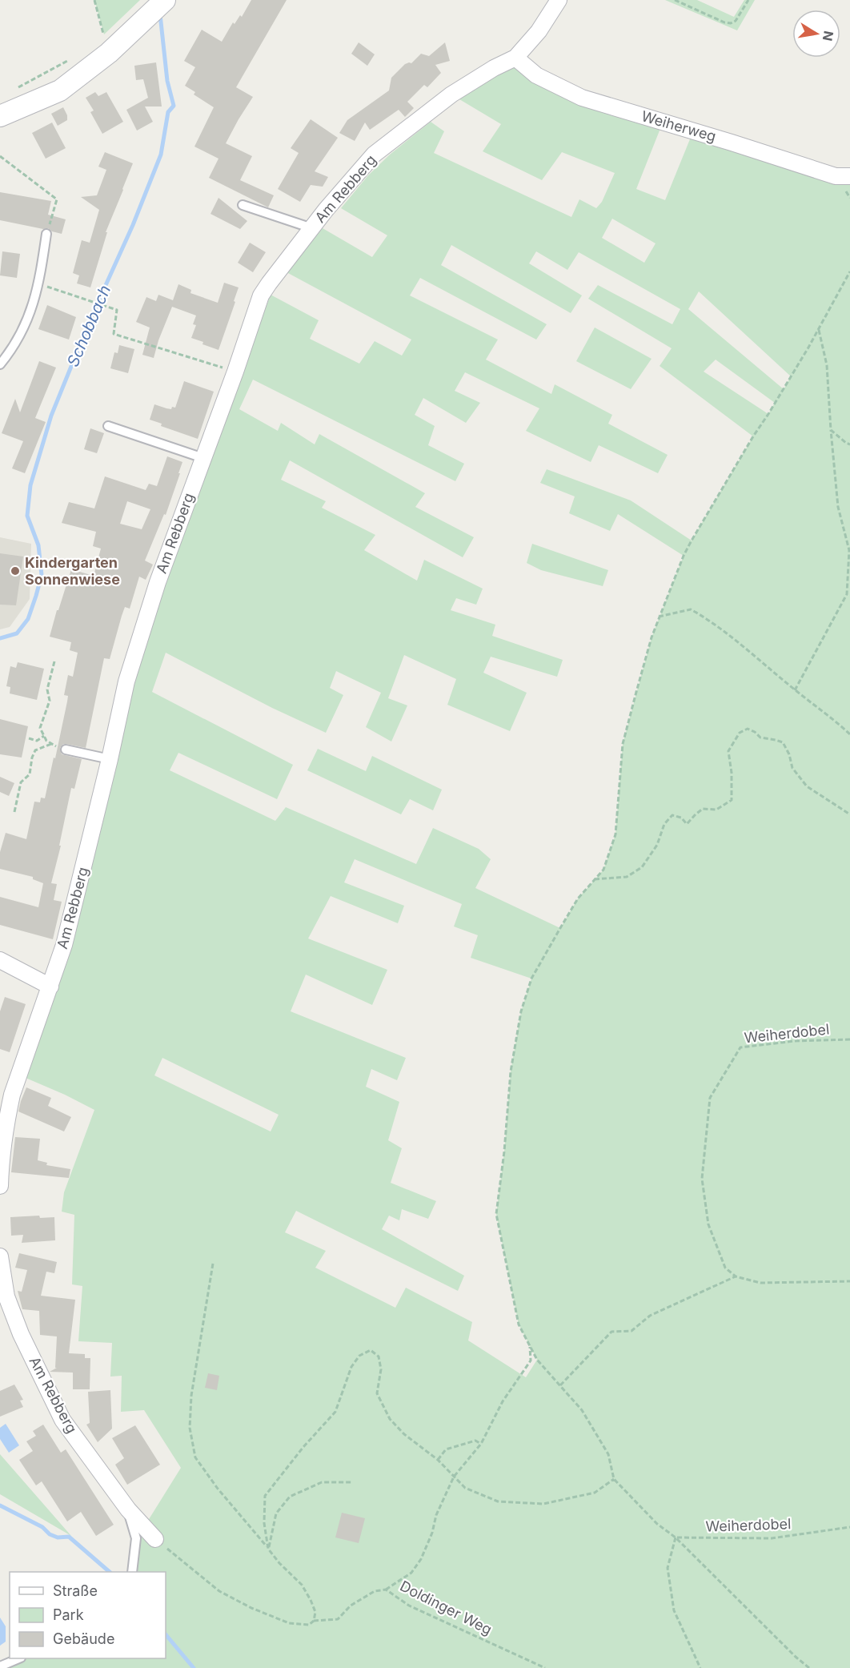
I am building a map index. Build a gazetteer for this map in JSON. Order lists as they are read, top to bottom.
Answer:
{
  "streets": {
    "street": ["Weiherweg", "Am Rebberg"],
    "path": ["Weiherdobel", "Doldinger Weg"]
  },
  "crossings": [
    ["Weiherweg", "Am Rebberg"],
    ["Am Rebberg", "Doldinger Weg"]
  ],
  "water": ["Schobbach"],
  "places": ["Kindergarten Sonnenwiese"],
  "legend": ["Straße", "Park", "Gebäude"],
  "north": "right"
}
